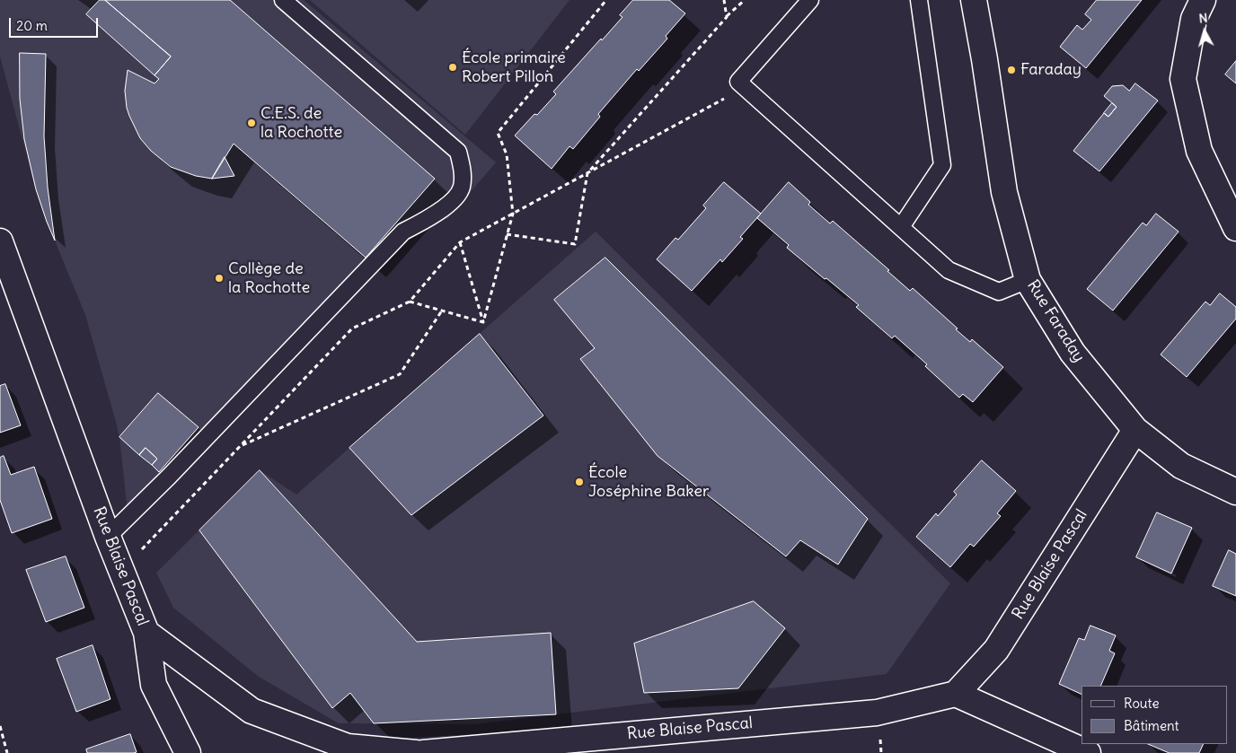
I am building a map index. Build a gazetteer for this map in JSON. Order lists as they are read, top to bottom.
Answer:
{
  "streets": {
    "street": ["Rue Faraday", "Rue Blaise Pascal"]
  },
  "crossings": [
    ["Rue Faraday", "Rue Blaise Pascal"]
  ],
  "places": [
    "École primaire Robert Pillon",
    "Faraday",
    "C.E.S. de la Rochotte",
    "Collège de la Rochotte",
    "École Joséphine Baker"
  ],
  "legend": ["Route", "Bâtiment"],
  "scale_bar": "20 m",
  "north": "top"
}
